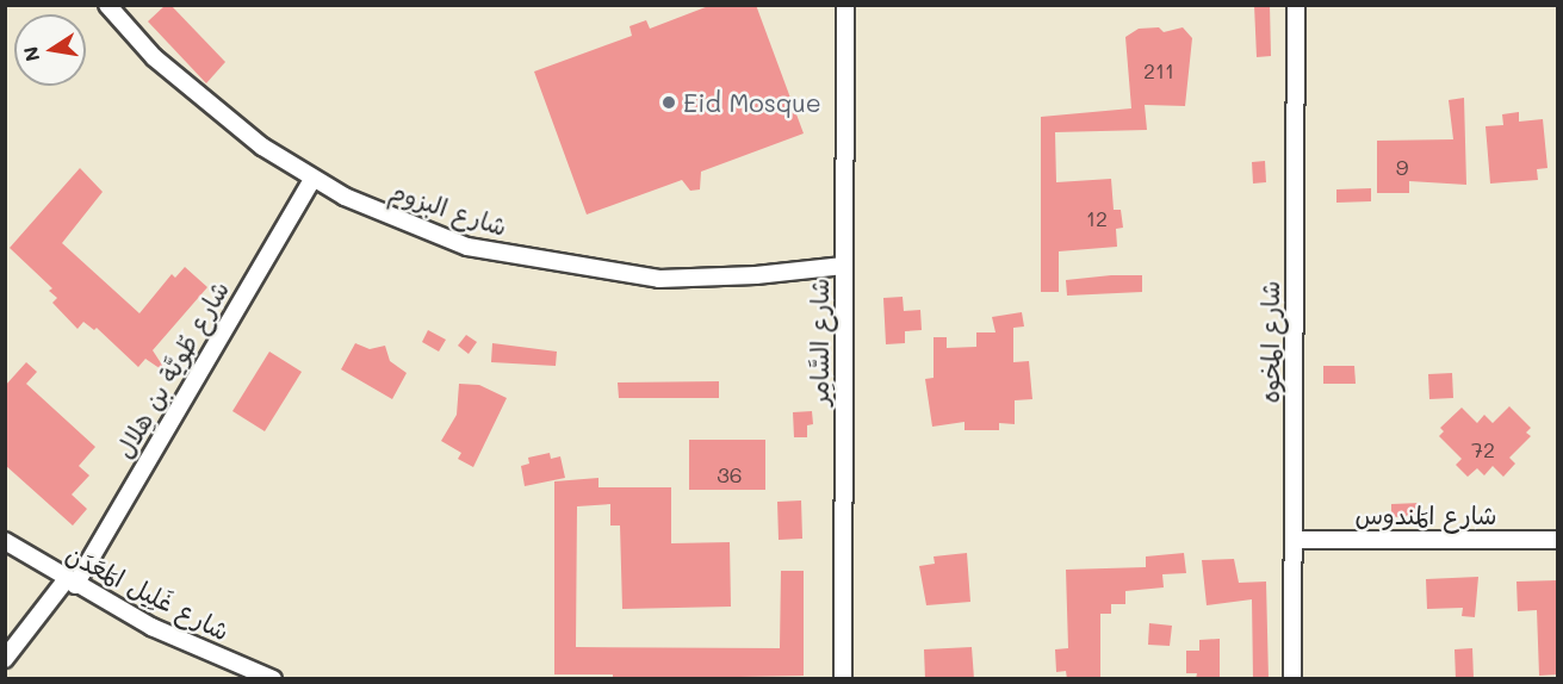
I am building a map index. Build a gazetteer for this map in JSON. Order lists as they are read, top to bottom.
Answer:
{
  "streets": {
    "street": [
      "شارع البزوم",
      "شارع السَّامِر",
      "شارع المخوه",
      "شارع طُويَّة بن هِلال",
      "شارع المَندوس",
      "شارع غَلِيل المَعَدَن"
    ]
  },
  "crossings": [
    ["شارع البزوم", "شارع السَّامِر"],
    ["شارع البزوم", "شارع طُويَّة بن هِلال"],
    ["شارع المخوه", "شارع المَندوس"],
    ["شارع طُويَّة بن هِلال", "شارع غَلِيل المَعَدَن"]
  ],
  "places": ["Eid Mosque"],
  "house_numbers": [
    "211",
    "9",
    "12",
    "72",
    "36"
  ],
  "north": "left"
}
